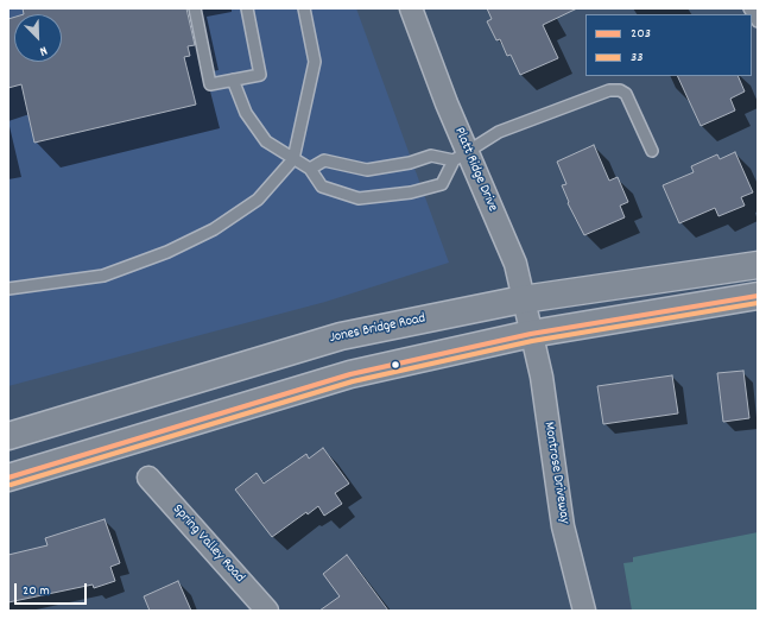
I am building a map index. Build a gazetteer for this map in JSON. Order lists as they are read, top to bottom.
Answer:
{
  "streets": {
    "main road": ["Jones Bridge Road"],
    "street": ["Platt Ridge Drive", "Montrose Driveway", "Spring Valley Road"]
  },
  "crossings": [
    ["Platt Ridge Drive", "Jones Bridge Road"],
    ["Platt Ridge Drive", "Montrose Driveway"]
  ],
  "lines": ["transit line 203", "transit line 33"],
  "legend": ["203", "33"],
  "scale_bar": "20 m",
  "north": "bottom right"
}
